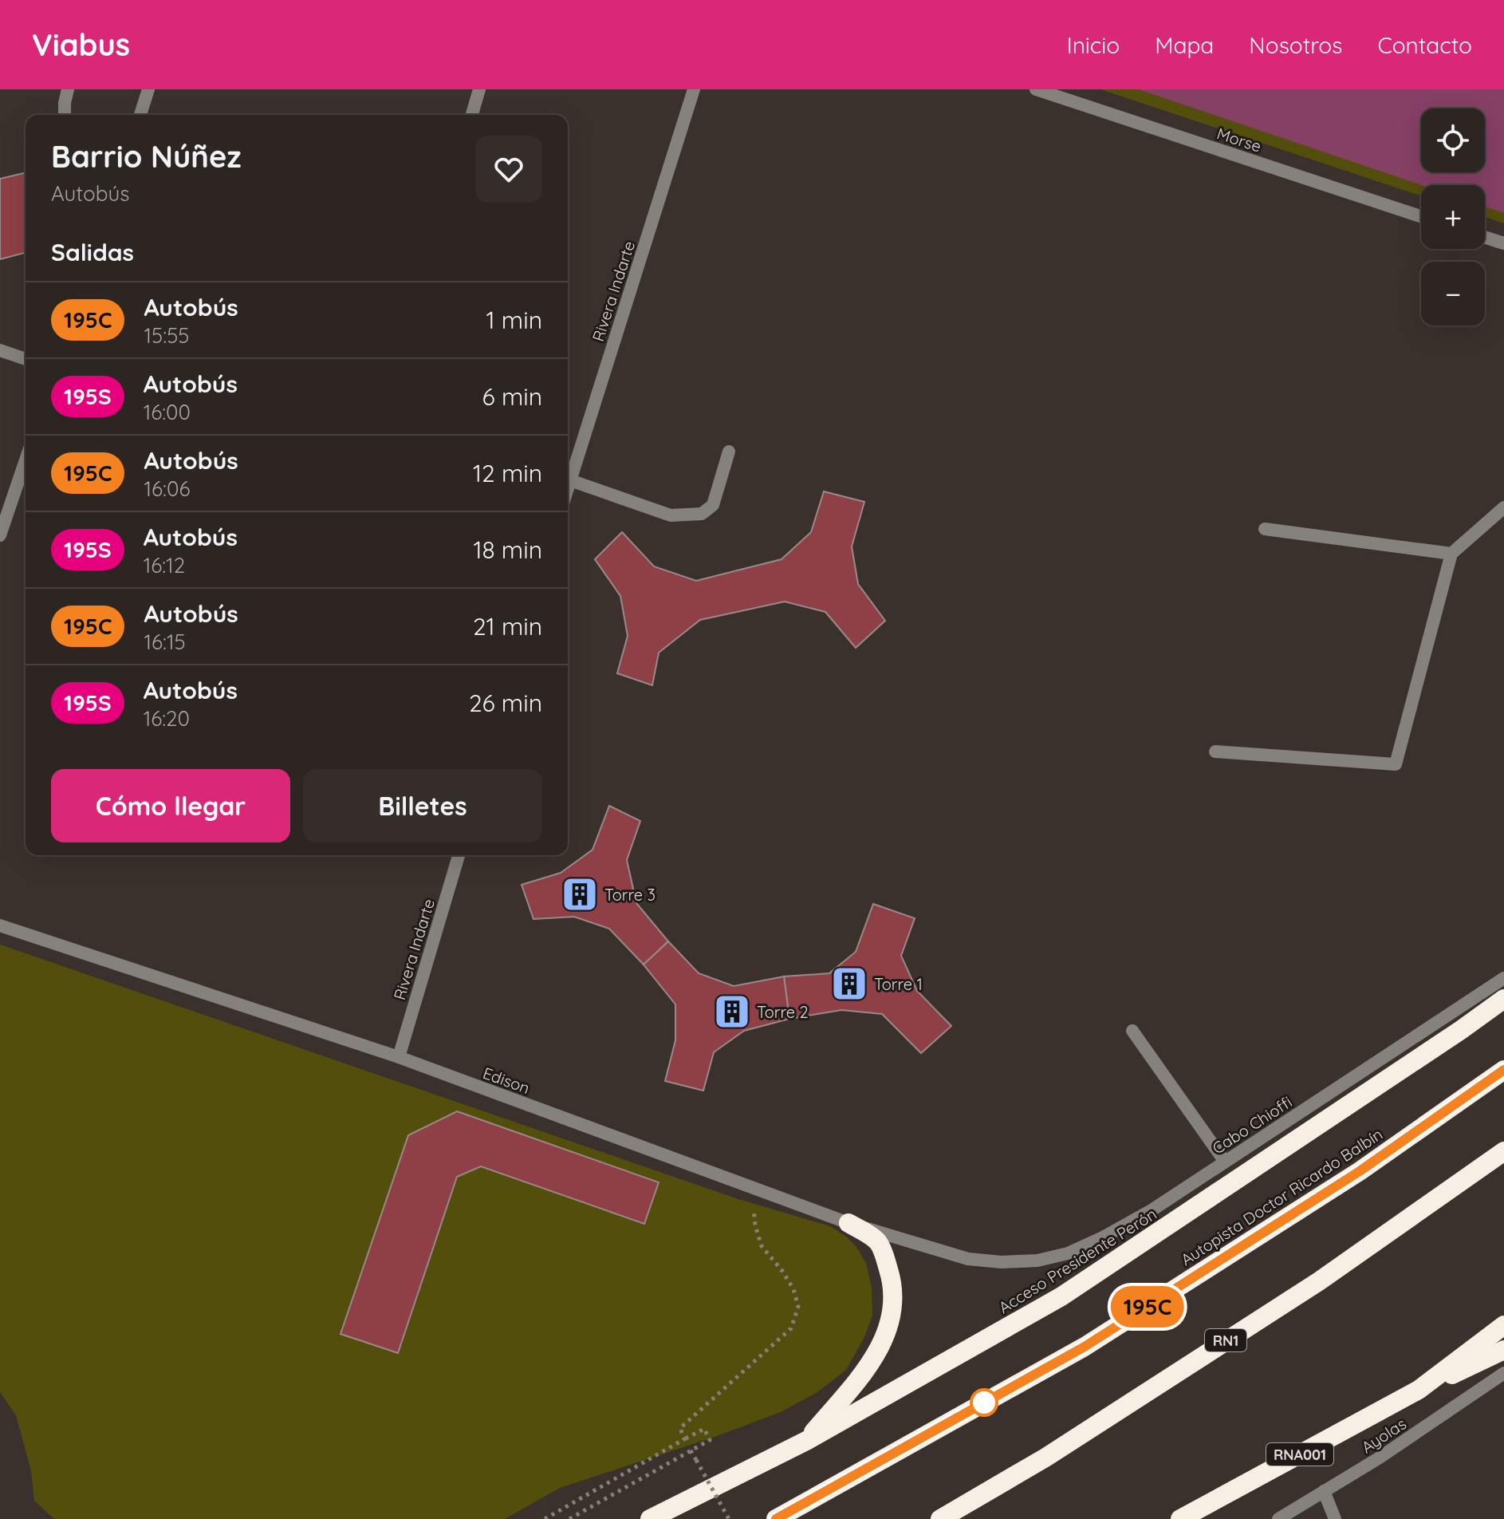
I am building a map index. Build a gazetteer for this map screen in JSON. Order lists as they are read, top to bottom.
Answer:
{
  "streets": {
    "highway": [
      "Autopista Doctor Ricardo Balbín",
      "Acceso Presidente Perón",
      "RN1",
      "RNA001"
    ],
    "street": [
      "Morse",
      "Rivera Indarte",
      "Edison",
      "Cabo Chioffi",
      "Ayolas"
    ]
  },
  "crossings": [
    ["Rivera Indarte", "Edison"],
    ["Edison", "Cabo Chioffi"]
  ],
  "places": {
    "building": ["Torre 3", "Torre 1", "Torre 2"]
  },
  "lines": ["bus line 195C"],
  "page": {
    "header": "Viabus",
    "nav": [
      "Inicio",
      "Mapa",
      "Nosotros",
      "Contacto"
    ],
    "on_map": "195C",
    "map_buttons": ["+", "−"],
    "heading": [
      ["Barrio Núñez", "Autobús"],
      "Salidas"
    ],
    "list": [
      {
        "mark": "195C",
        "name": "Autobús",
        "note": "15:55",
        "value": "1 min"
      },
      {
        "mark": "195S",
        "name": "Autobús",
        "note": "16:00",
        "value": "6 min"
      },
      {
        "mark": "195C",
        "name": "Autobús",
        "note": "16:06",
        "value": "12 min"
      },
      {
        "mark": "195S",
        "name": "Autobús",
        "note": "16:12",
        "value": "18 min"
      },
      {
        "mark": "195C",
        "name": "Autobús",
        "note": "16:15",
        "value": "21 min"
      },
      {
        "mark": "195S",
        "name": "Autobús",
        "note": "16:20",
        "value": "26 min"
      }
    ],
    "buttons": ["Cómo llegar", "Billetes"]
  }
}
